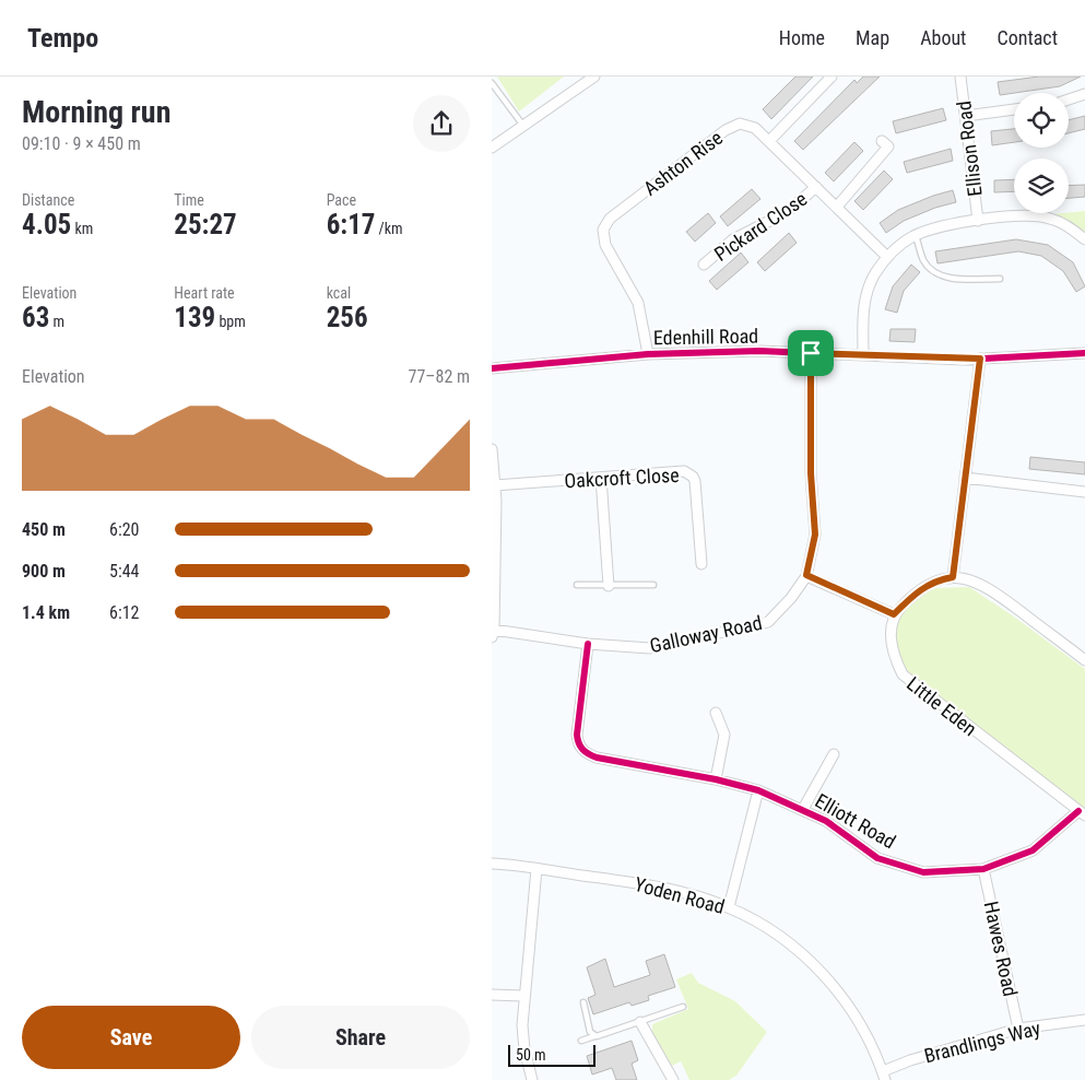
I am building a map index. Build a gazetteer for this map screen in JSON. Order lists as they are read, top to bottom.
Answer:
{
  "streets": {
    "street": [
      "Ellison Road",
      "Ashton Rise",
      "Pickard Close",
      "Edenhill Road",
      "Oakcroft Close",
      "Galloway Road",
      "Little Eden",
      "Elliott Road",
      "Yoden Road",
      "Hawes Road",
      "Brandlings Way"
    ]
  },
  "crossings": [
    ["Ashton Rise", "Pickard Close"],
    ["Ashton Rise", "Edenhill Road"],
    ["Edenhill Road", "Galloway Road"],
    ["Galloway Road", "Elliott Road"],
    ["Little Eden", "Elliott Road"],
    ["Elliott Road", "Hawes Road"],
    ["Yoden Road", "Brandlings Way"],
    ["Hawes Road", "Brandlings Way"]
  ],
  "scale_bar": "50 m",
  "page": {
    "header": "Tempo",
    "nav": [
      "Home",
      "Map",
      "About",
      "Contact"
    ],
    "heading": ["Morning run", "09:10 · 9 × 450 m"],
    "stats": [
      ["Distance", "4.05 km"],
      ["Time", "25:27"],
      ["Pace", "6:17 /km"],
      ["Elevation", "63 m"],
      ["Heart rate", "139 bpm"],
      ["kcal", "256"]
    ],
    "chart": ["Elevation", "77–82 m"],
    "list": [
      {
        "name": "450 m",
        "note": "6:20"
      },
      {
        "name": "900 m",
        "note": "5:44"
      },
      {
        "name": "1.4 km",
        "note": "6:12"
      }
    ],
    "buttons": ["Save", "Share"],
    "scale": "50 m"
  }
}
